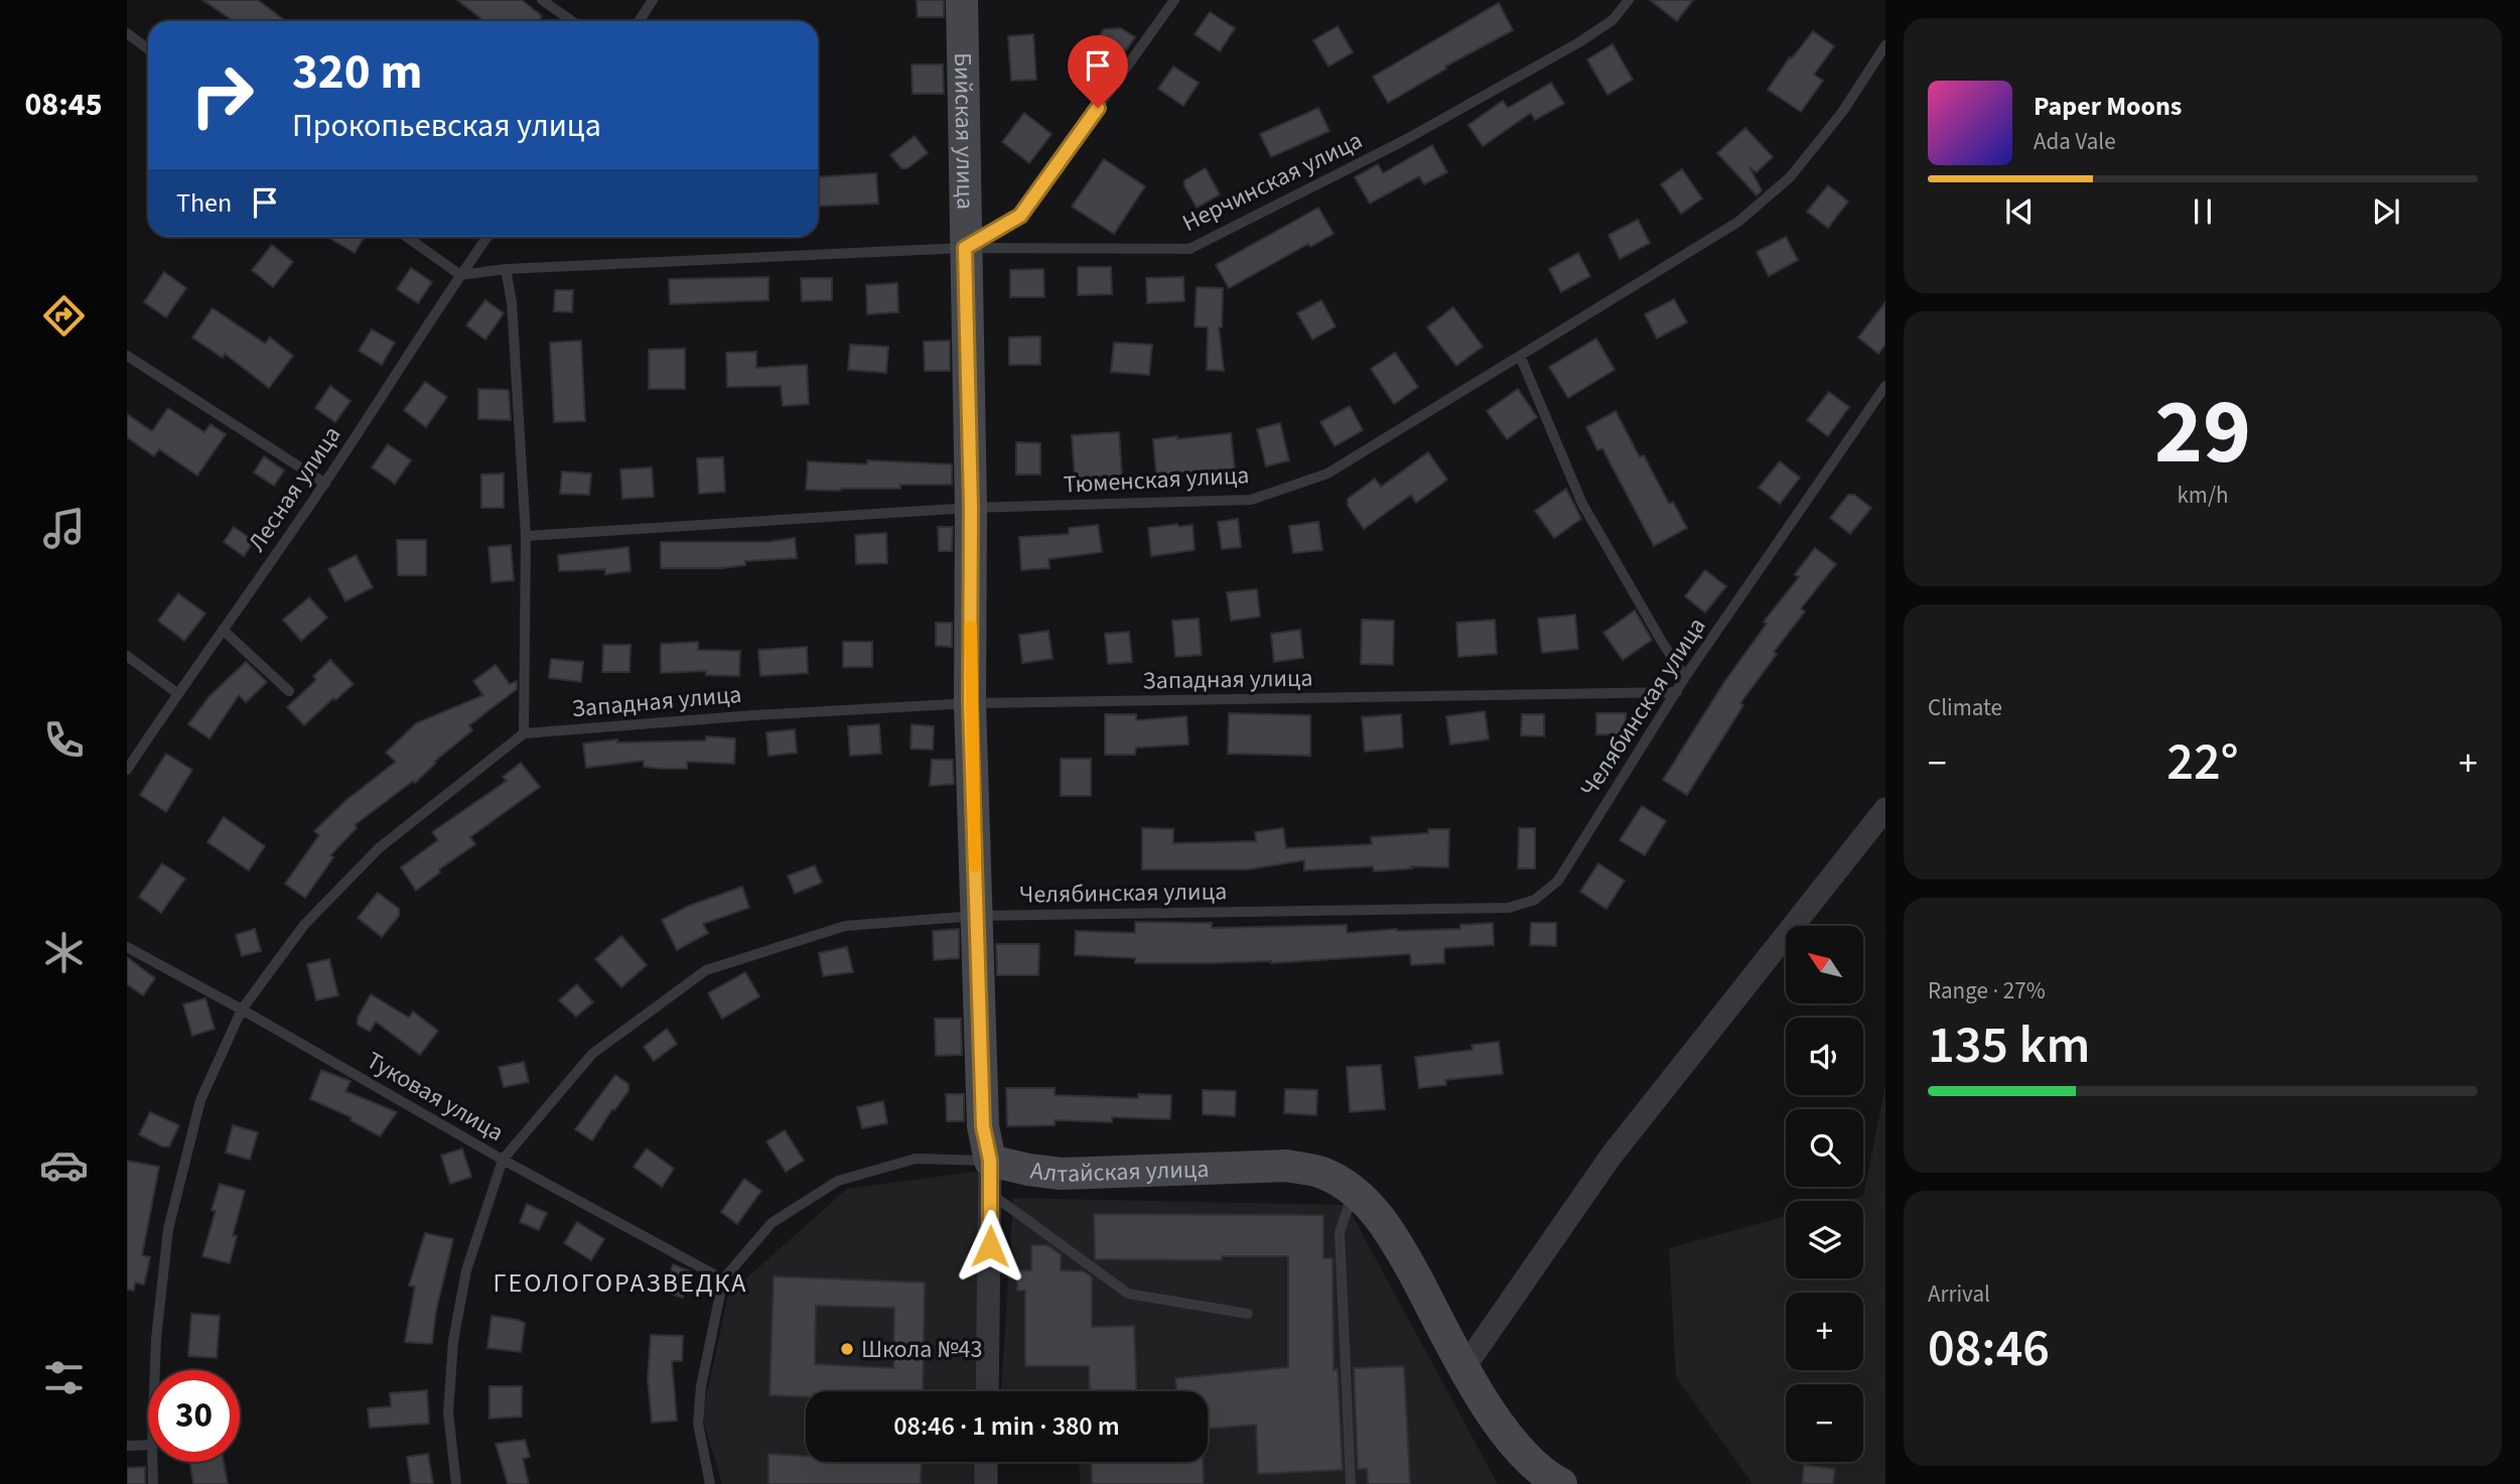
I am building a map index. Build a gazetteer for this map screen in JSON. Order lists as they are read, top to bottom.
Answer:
{
  "streets": {
    "street": ["Бийская улица", "Алтайская улица"],
    "lane": [
      "Нерчинская улица",
      "Тюменская улица",
      "Лесная улица",
      "Западная улица",
      "Челябинская улица",
      "Туковая улица"
    ]
  },
  "crossings": [
    ["Бийская улица", "Нерчинская улица"],
    ["Бийская улица", "Тюменская улица"],
    ["Бийская улица", "Западная улица"],
    ["Бийская улица", "Челябинская улица"],
    ["Бийская улица", "Алтайская улица"],
    ["Нерчинская улица", "Лесная улица"],
    ["Западная улица", "Челябинская улица"],
    ["Челябинская улица", "Туковая улица"],
    ["Туковая улица", "Алтайская улица"]
  ],
  "districts": ["ГЕОЛОГОРАЗВЕДКА"],
  "places": ["Школа №43"],
  "north": "top left",
  "page": {
    "tabs": "08:45",
    "turn": ["320 m", "Прокопьевская улица"],
    "song": ["Paper Moons", "Ada Vale"],
    "then": "Then",
    "tile": [
      ["29", "km/h"],
      "Climate",
      ["Range · 27%", "135 km"],
      ["Arrival", "08:46"]
    ],
    "heat": ["−", "22°", "+"],
    "map_buttons": ["+", "−"],
    "limit": "30",
    "trip": "08:46 · 1 min · 380 m"
  }
}
